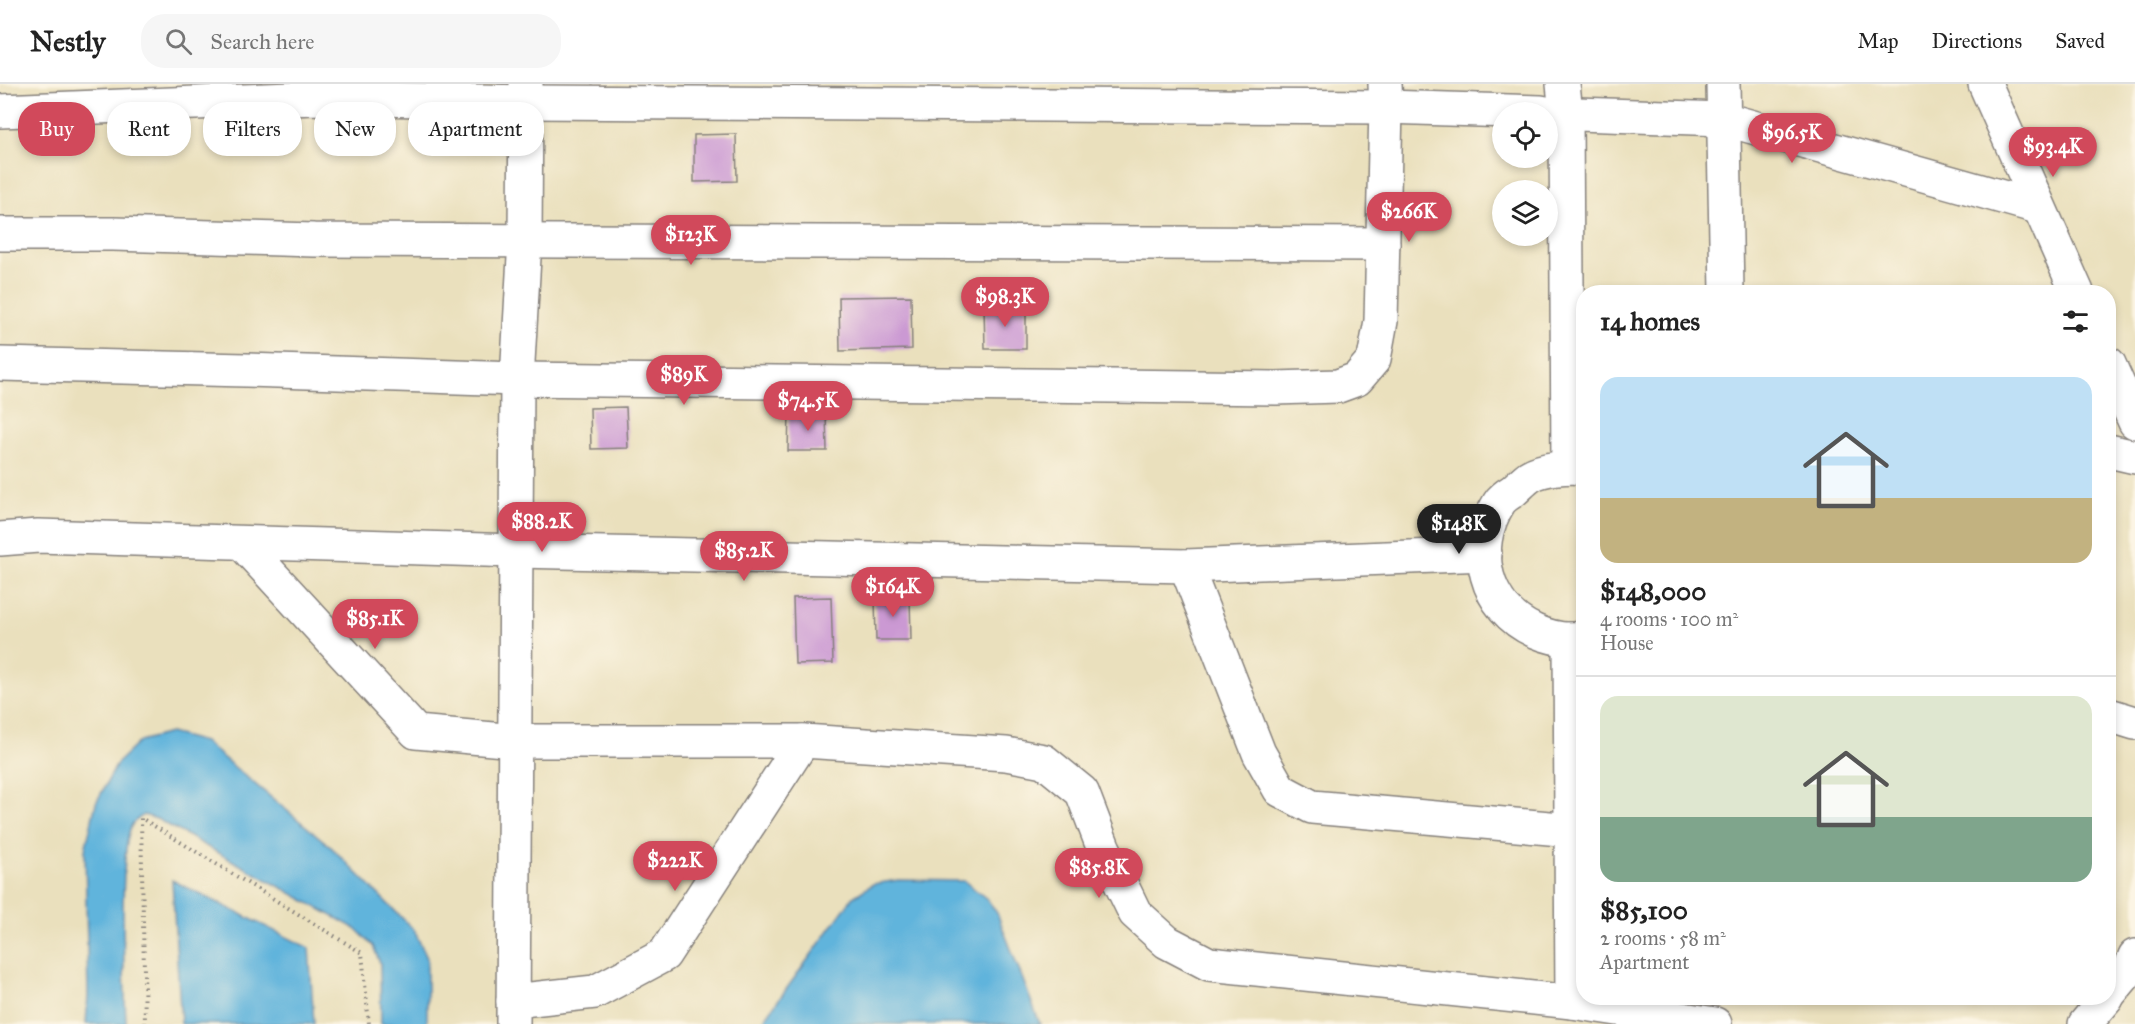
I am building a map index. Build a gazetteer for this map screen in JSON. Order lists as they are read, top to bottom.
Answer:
{
  "page": {
    "header": "Nestly",
    "search": "Search here",
    "nav": ["Map", "Directions", "Saved"],
    "chip": [
      "Buy",
      "Rent",
      "Filters",
      "New",
      "Apartment"
    ],
    "price": [
      "$96.5K",
      "$93.4K",
      "$266K",
      "$123K",
      "$98.3K",
      "$89K",
      "$74.5K",
      "$88.2K",
      "$148K",
      "$85.2K",
      "$164K",
      "$85.1K",
      "$222K",
      "$85.8K"
    ],
    "heading": "14 homes",
    "list": [
      {
        "name": "$148,000",
        "note": "4 rooms · 100 m² · House"
      },
      {
        "name": "$85,100",
        "note": "2 rooms · 58 m² · Apartment"
      }
    ]
  }
}
